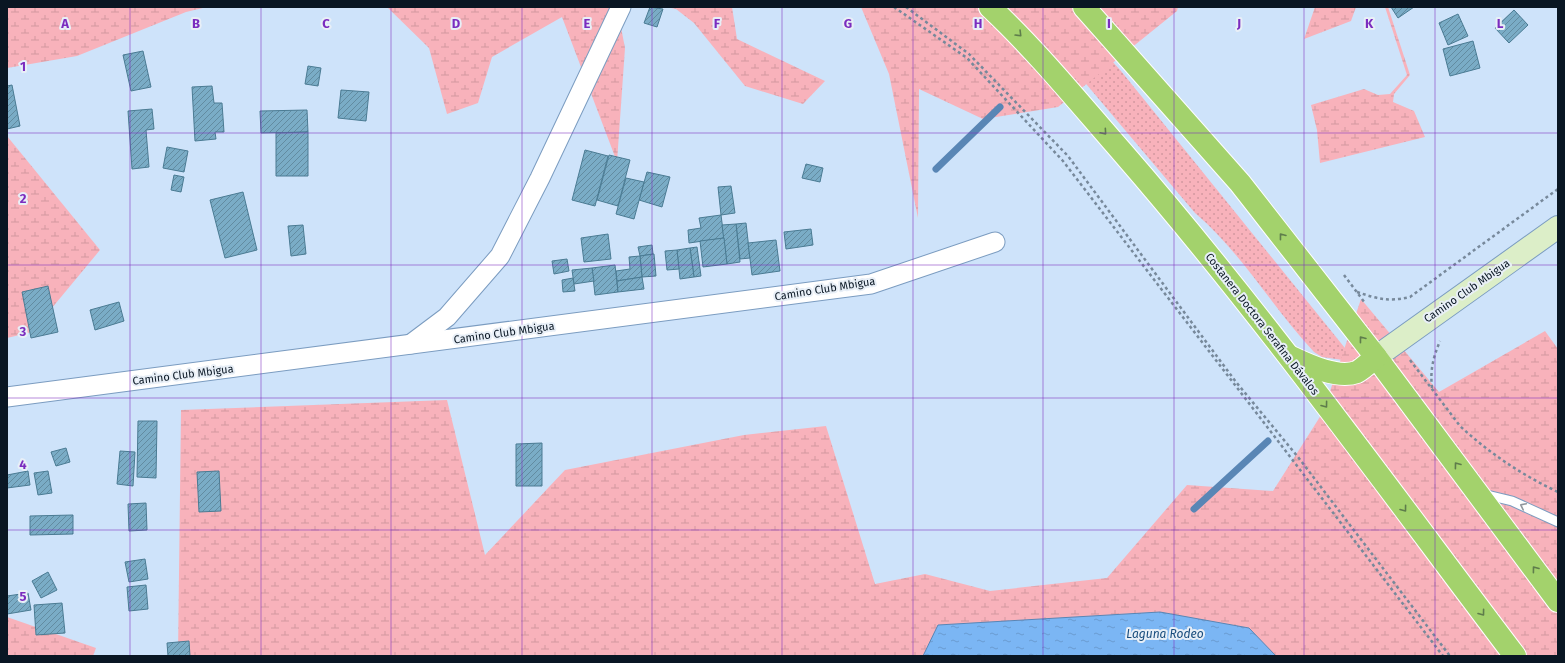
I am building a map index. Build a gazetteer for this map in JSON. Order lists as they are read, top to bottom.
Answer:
{
  "streets": {
    "highway": ["Costanera Doctora Serafina Dávalos"],
    "main road": ["Camino Club Mbigua"]
  },
  "water": ["Laguna Rodeo"],
  "grid": {
    "columns": [
      "A",
      "B",
      "C",
      "D",
      "E",
      "F",
      "G",
      "H",
      "I",
      "J",
      "K",
      "L"
    ],
    "rows": [
      "1",
      "2",
      "3",
      "4",
      "5"
    ]
  }
}
